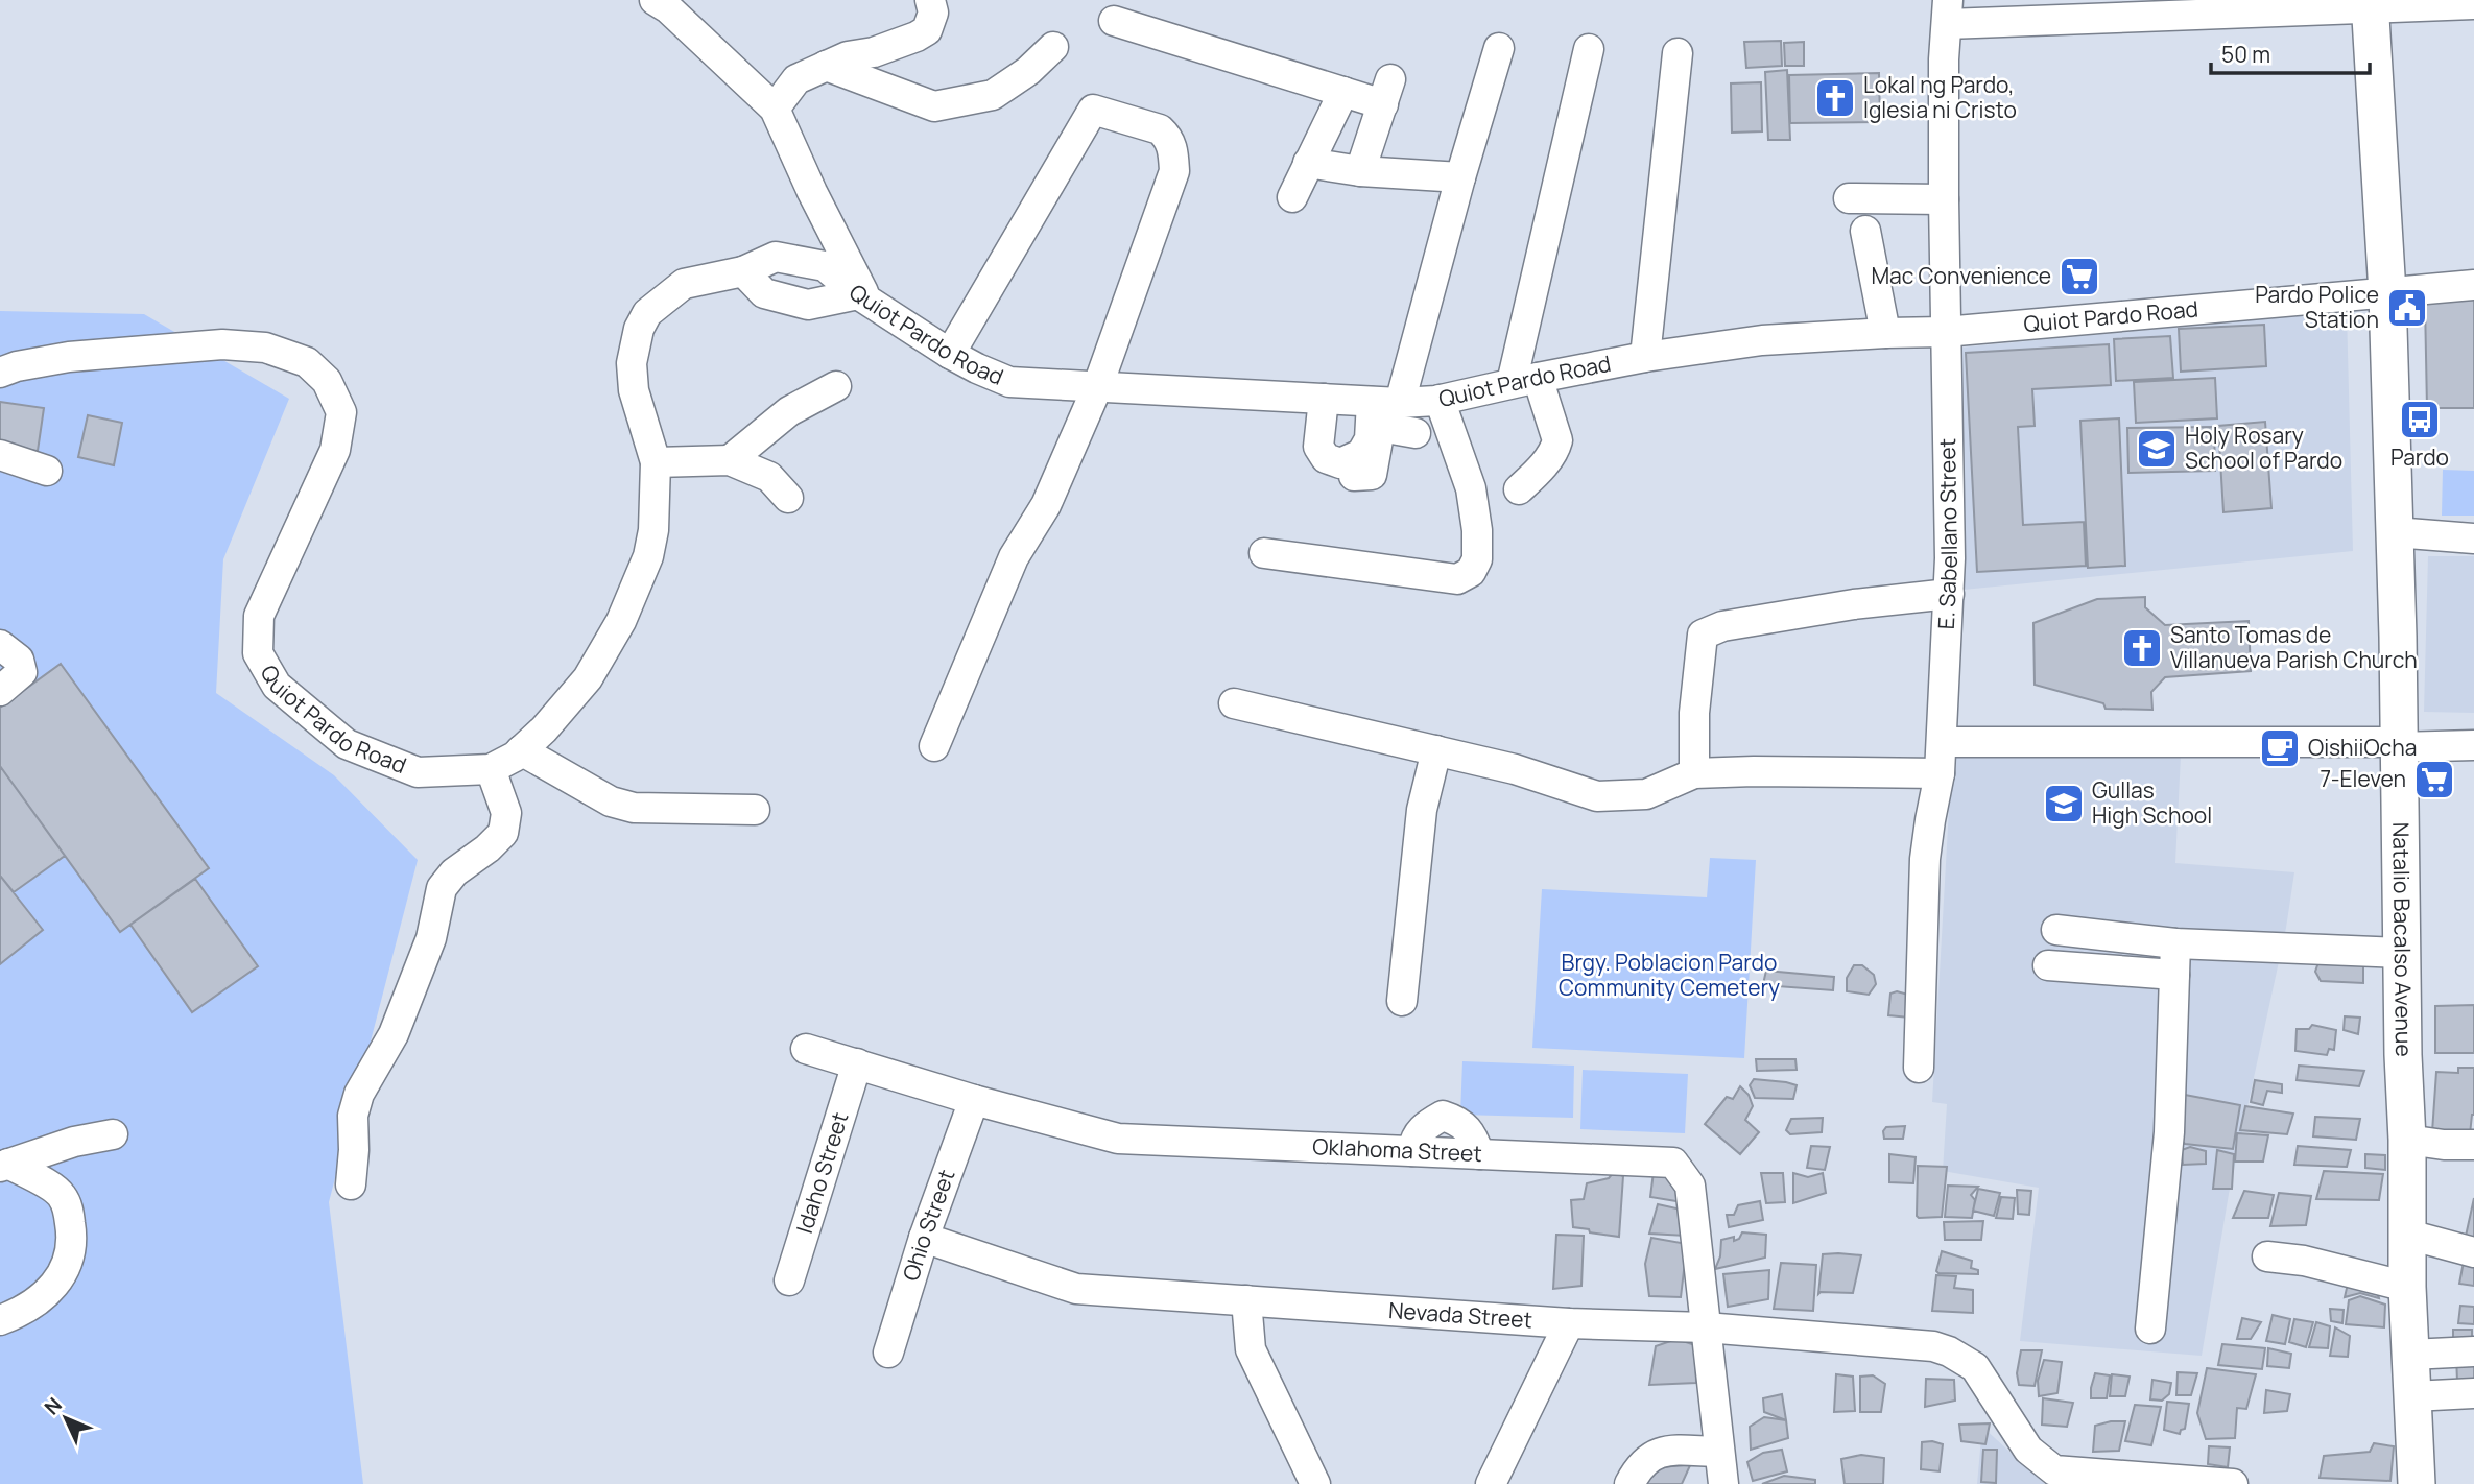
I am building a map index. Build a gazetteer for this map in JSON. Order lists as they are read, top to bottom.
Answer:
{
  "streets": {
    "main road": ["Natalio Bacalso Avenue"],
    "street": [
      "Quiot Pardo Road",
      "E. Sabellano Street",
      "Oklahoma Street",
      "Idaho Street",
      "Ohio Street",
      "Nevada Street"
    ]
  },
  "crossings": [
    ["Quiot Pardo Road", "E. Sabellano Street"],
    ["Quiot Pardo Road", "Natalio Bacalso Avenue"],
    ["Oklahoma Street", "Idaho Street"],
    ["Oklahoma Street", "Ohio Street"],
    ["Oklahoma Street", "Nevada Street"],
    ["Ohio Street", "Nevada Street"]
  ],
  "parks": ["Brgy. Poblacion Pardo Community Cemetery"],
  "places": {
    "church": ["Lokal ng Pardo, Iglesia ni Cristo", "Santo Tomas de Villanueva Parish Church"],
    "supermarket": ["Mac Convenience", "7-Eleven"],
    "public building": ["Pardo Police Station"],
    "bus stop": ["Pardo"],
    "school or university": ["Holy Rosary School of Pardo", "Gullas High School"],
    "cafe": ["OishiiOcha"]
  },
  "scale_bar": "50 m",
  "north": "top left"
}
